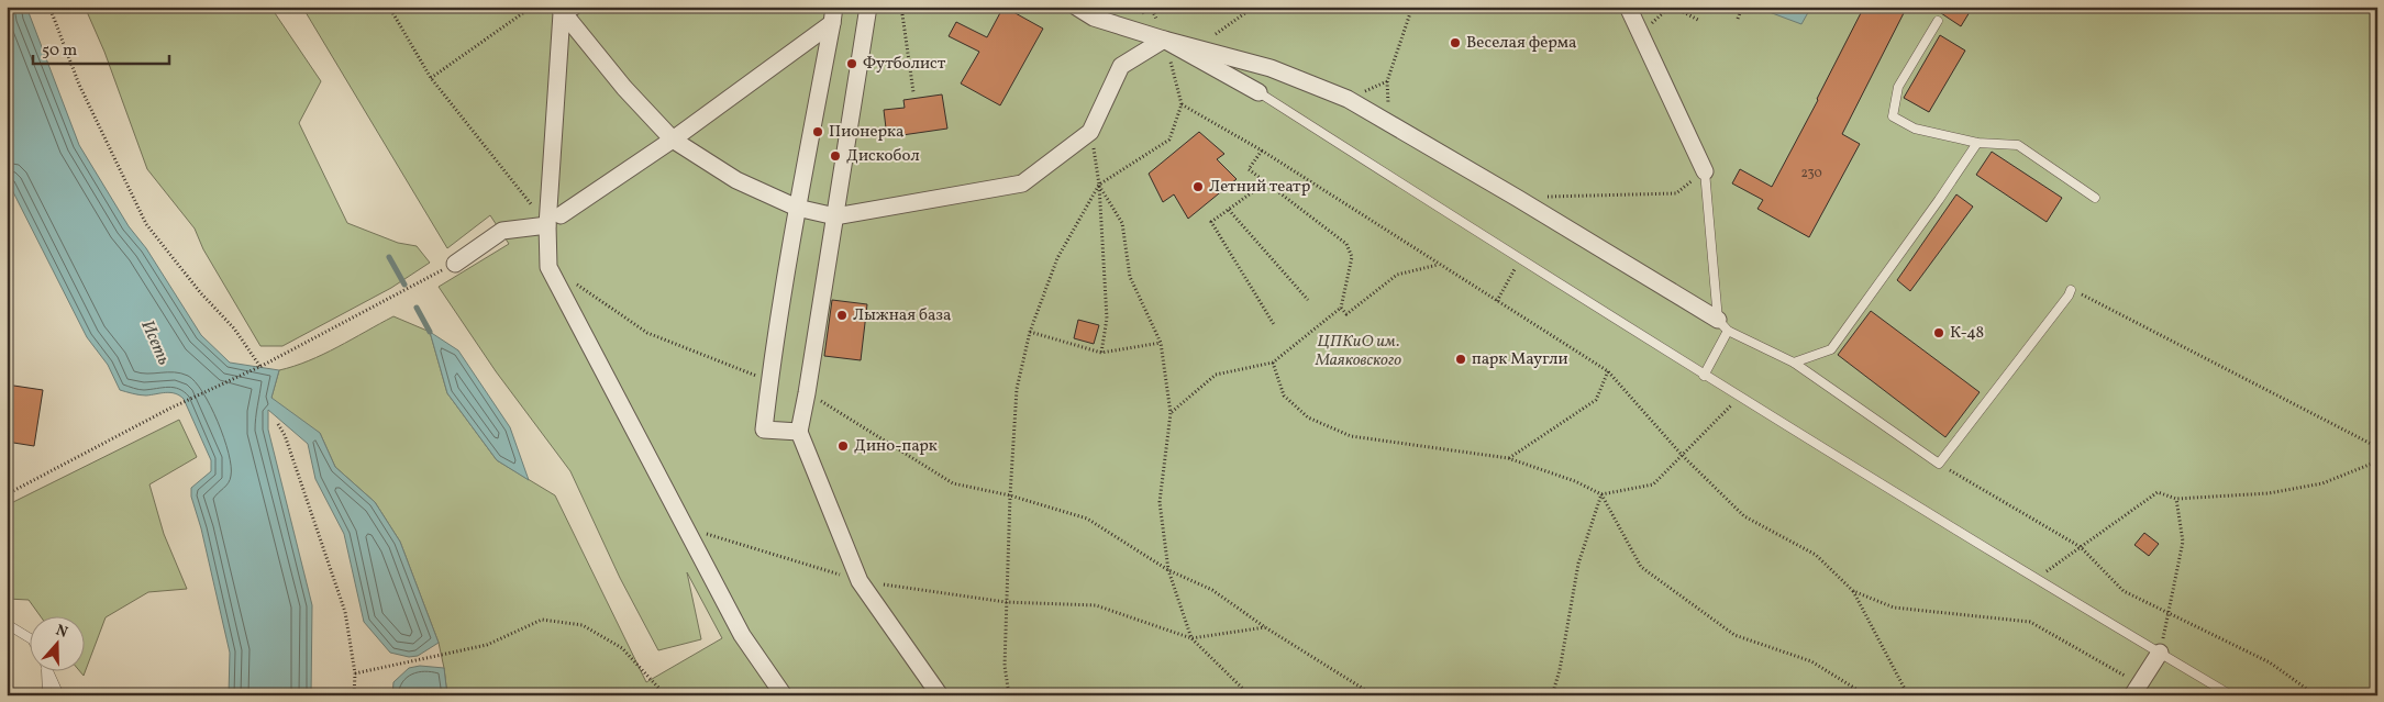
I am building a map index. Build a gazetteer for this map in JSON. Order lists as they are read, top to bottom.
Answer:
{
  "water": ["Исеть"],
  "parks": ["ЦПКиО им. Маяковского"],
  "places": [
    "Веселая ферма",
    "Футболист",
    "Пионерка",
    "Дискобол",
    "Летний театр",
    "Лыжная база",
    "К-48",
    "парк Маугли",
    "Дино-парк"
  ],
  "house_numbers": ["230"],
  "scale_bar": "50 m",
  "north": "top"
}
